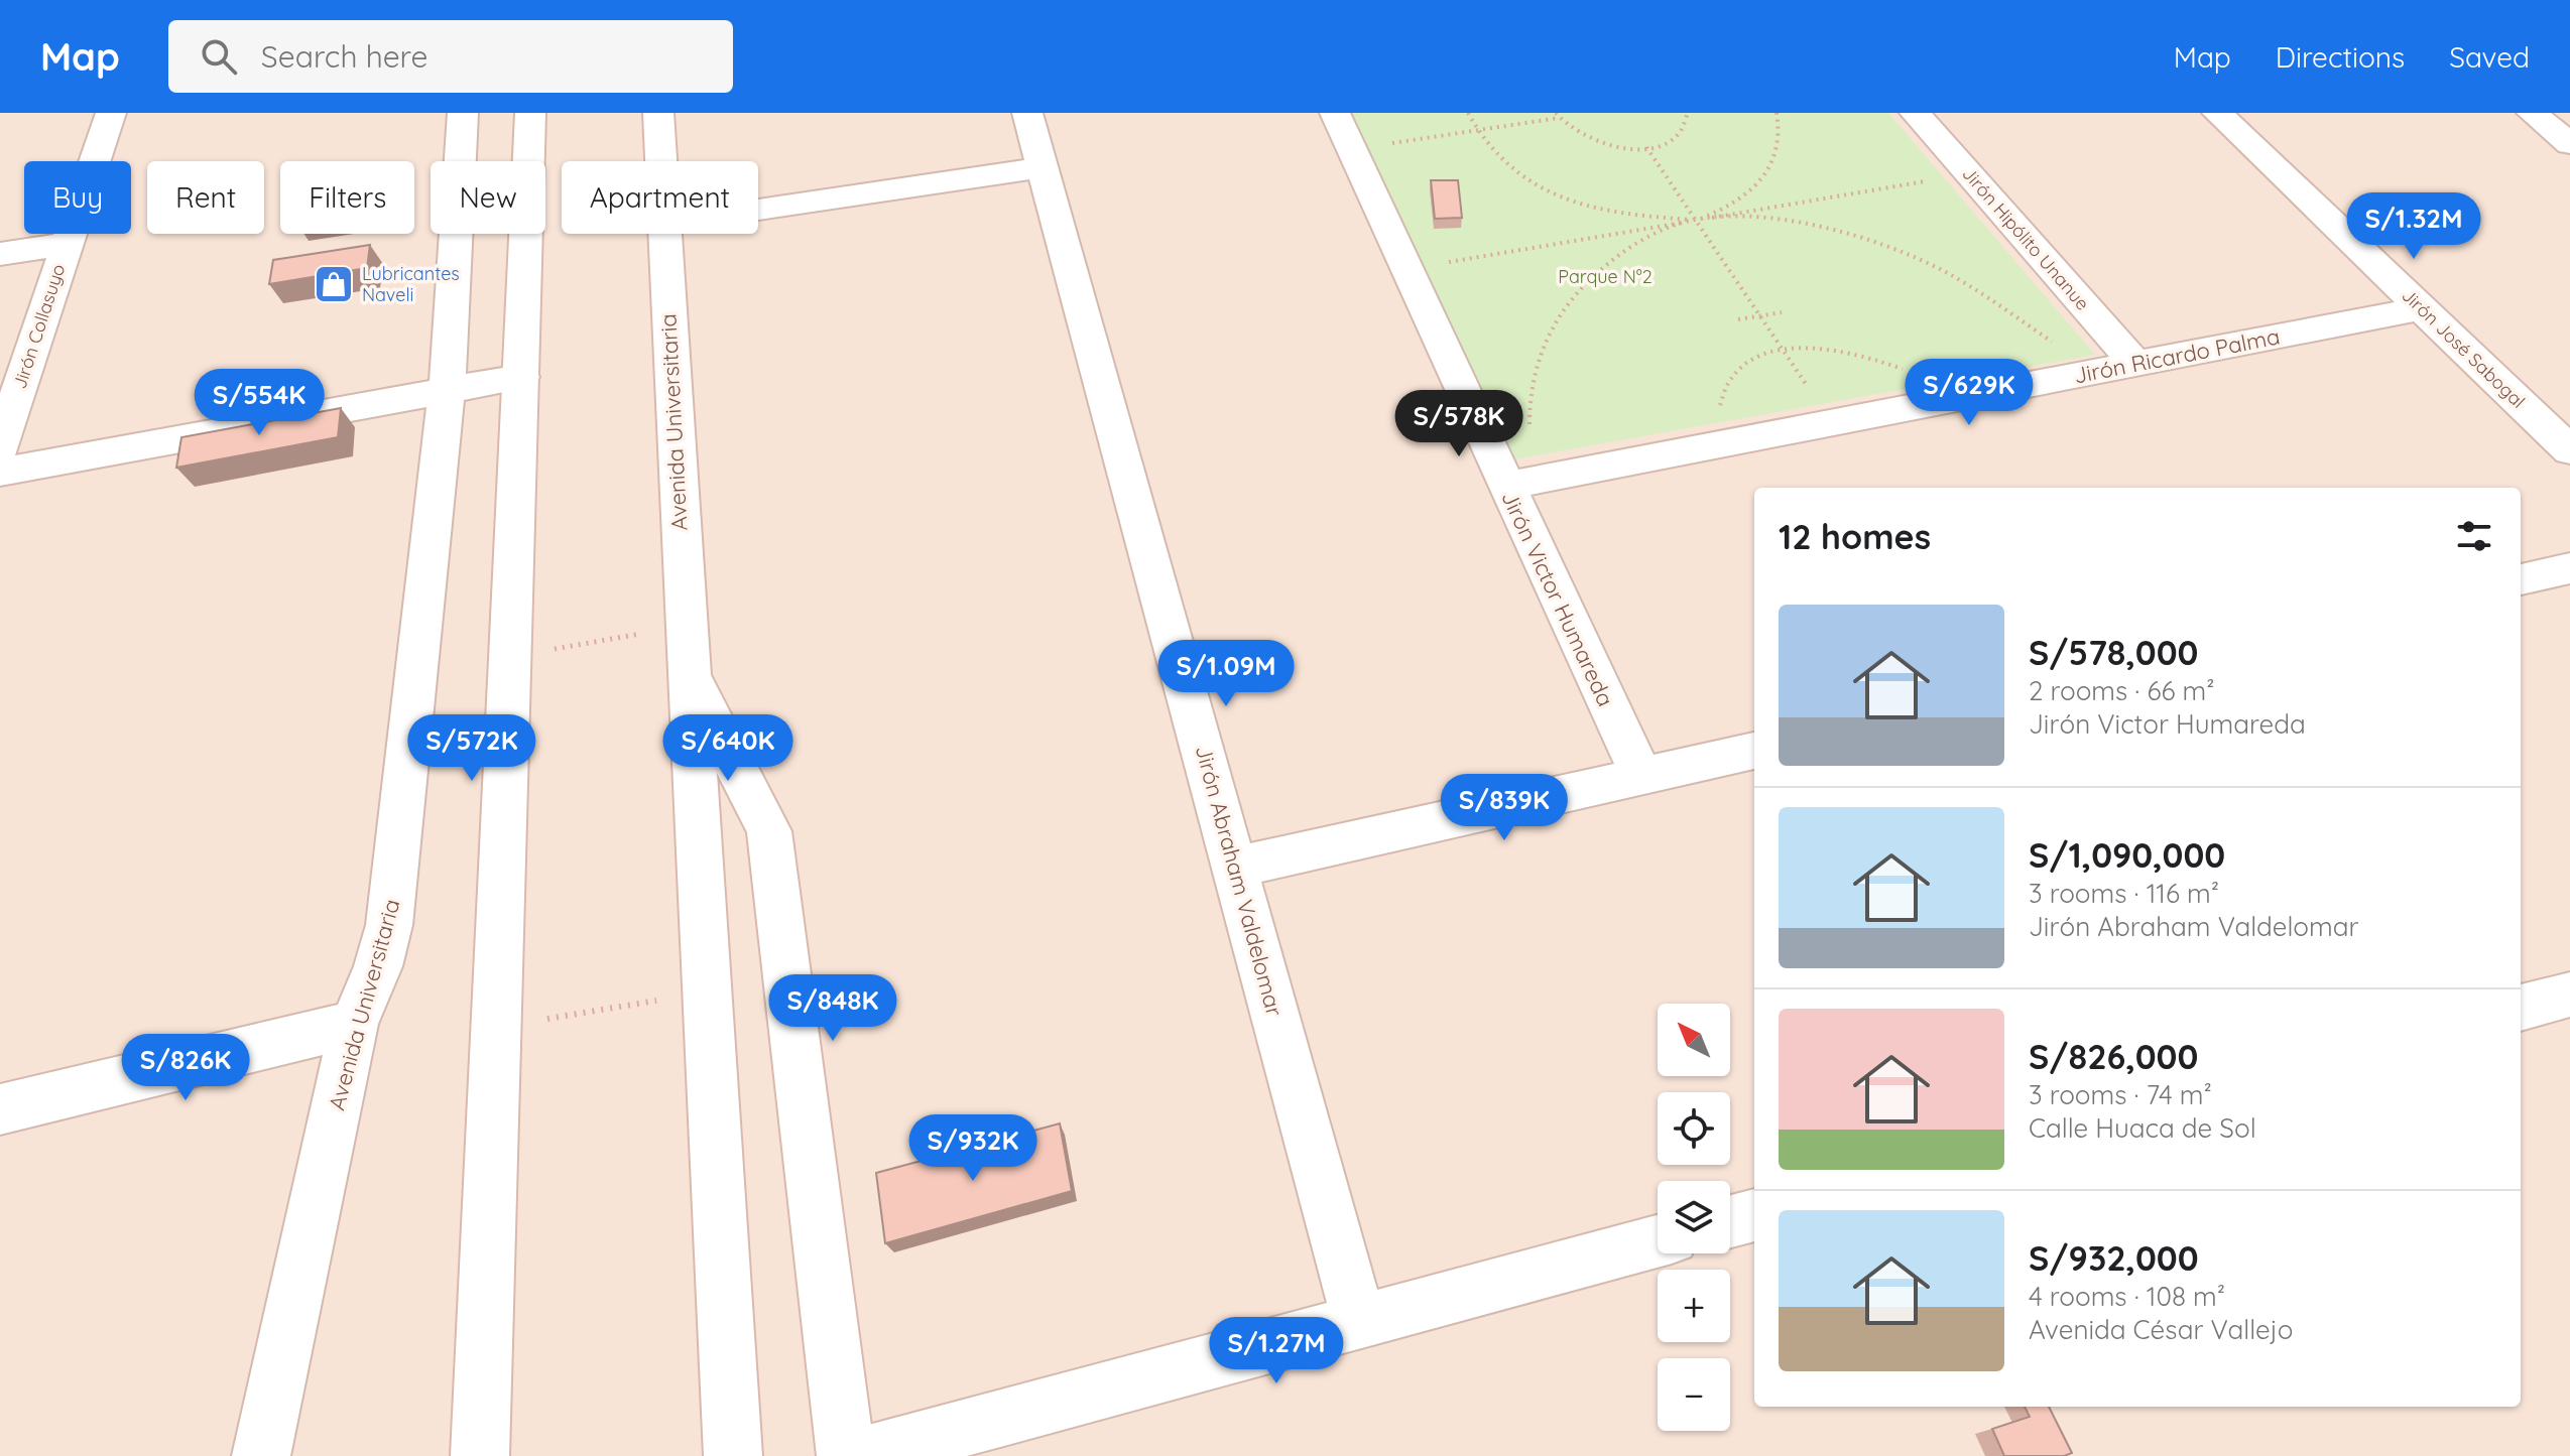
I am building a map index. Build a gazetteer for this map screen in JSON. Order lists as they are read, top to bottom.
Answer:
{
  "streets": {
    "street": [
      "Jirón Hipólito Unanue",
      "Jirón Collasuyo",
      "Jirón José Sabogal",
      "Jirón Ricardo Palma",
      "Avenida Universitaria",
      "Jirón Victor Humareda",
      "Jirón Abraham Valdelomar"
    ]
  },
  "crossings": [
    ["Jirón Hipólito Unanue", "Jirón Ricardo Palma"],
    ["Jirón José Sabogal", "Jirón Ricardo Palma"],
    ["Jirón Ricardo Palma", "Jirón Victor Humareda"]
  ],
  "parks": ["Parque N°2"],
  "places": {
    "shop": ["Lubricantes Naveli"]
  },
  "north": "top left",
  "page": {
    "header": "Map",
    "search": "Search here",
    "nav": ["Map", "Directions", "Saved"],
    "chip": [
      "Buy",
      "Rent",
      "Filters",
      "New",
      "Apartment"
    ],
    "price": [
      "S/1.32M",
      "S/629K",
      "S/554K",
      "S/578K",
      "S/1.09M",
      "S/572K",
      "S/640K",
      "S/839K",
      "S/848K",
      "S/826K",
      "S/932K",
      "S/1.27M"
    ],
    "heading": "12 homes",
    "list": [
      {
        "name": "S/578,000",
        "note": "2 rooms · 66 m² · Jirón Victor Humareda"
      },
      {
        "name": "S/1,090,000",
        "note": "3 rooms · 116 m² · Jirón Abraham Valdelomar"
      },
      {
        "name": "S/826,000",
        "note": "3 rooms · 74 m² · Calle Huaca de Sol"
      },
      {
        "name": "S/932,000",
        "note": "4 rooms · 108 m² · Avenida César Vallejo"
      }
    ],
    "map_buttons": ["+", "−"]
  }
}
